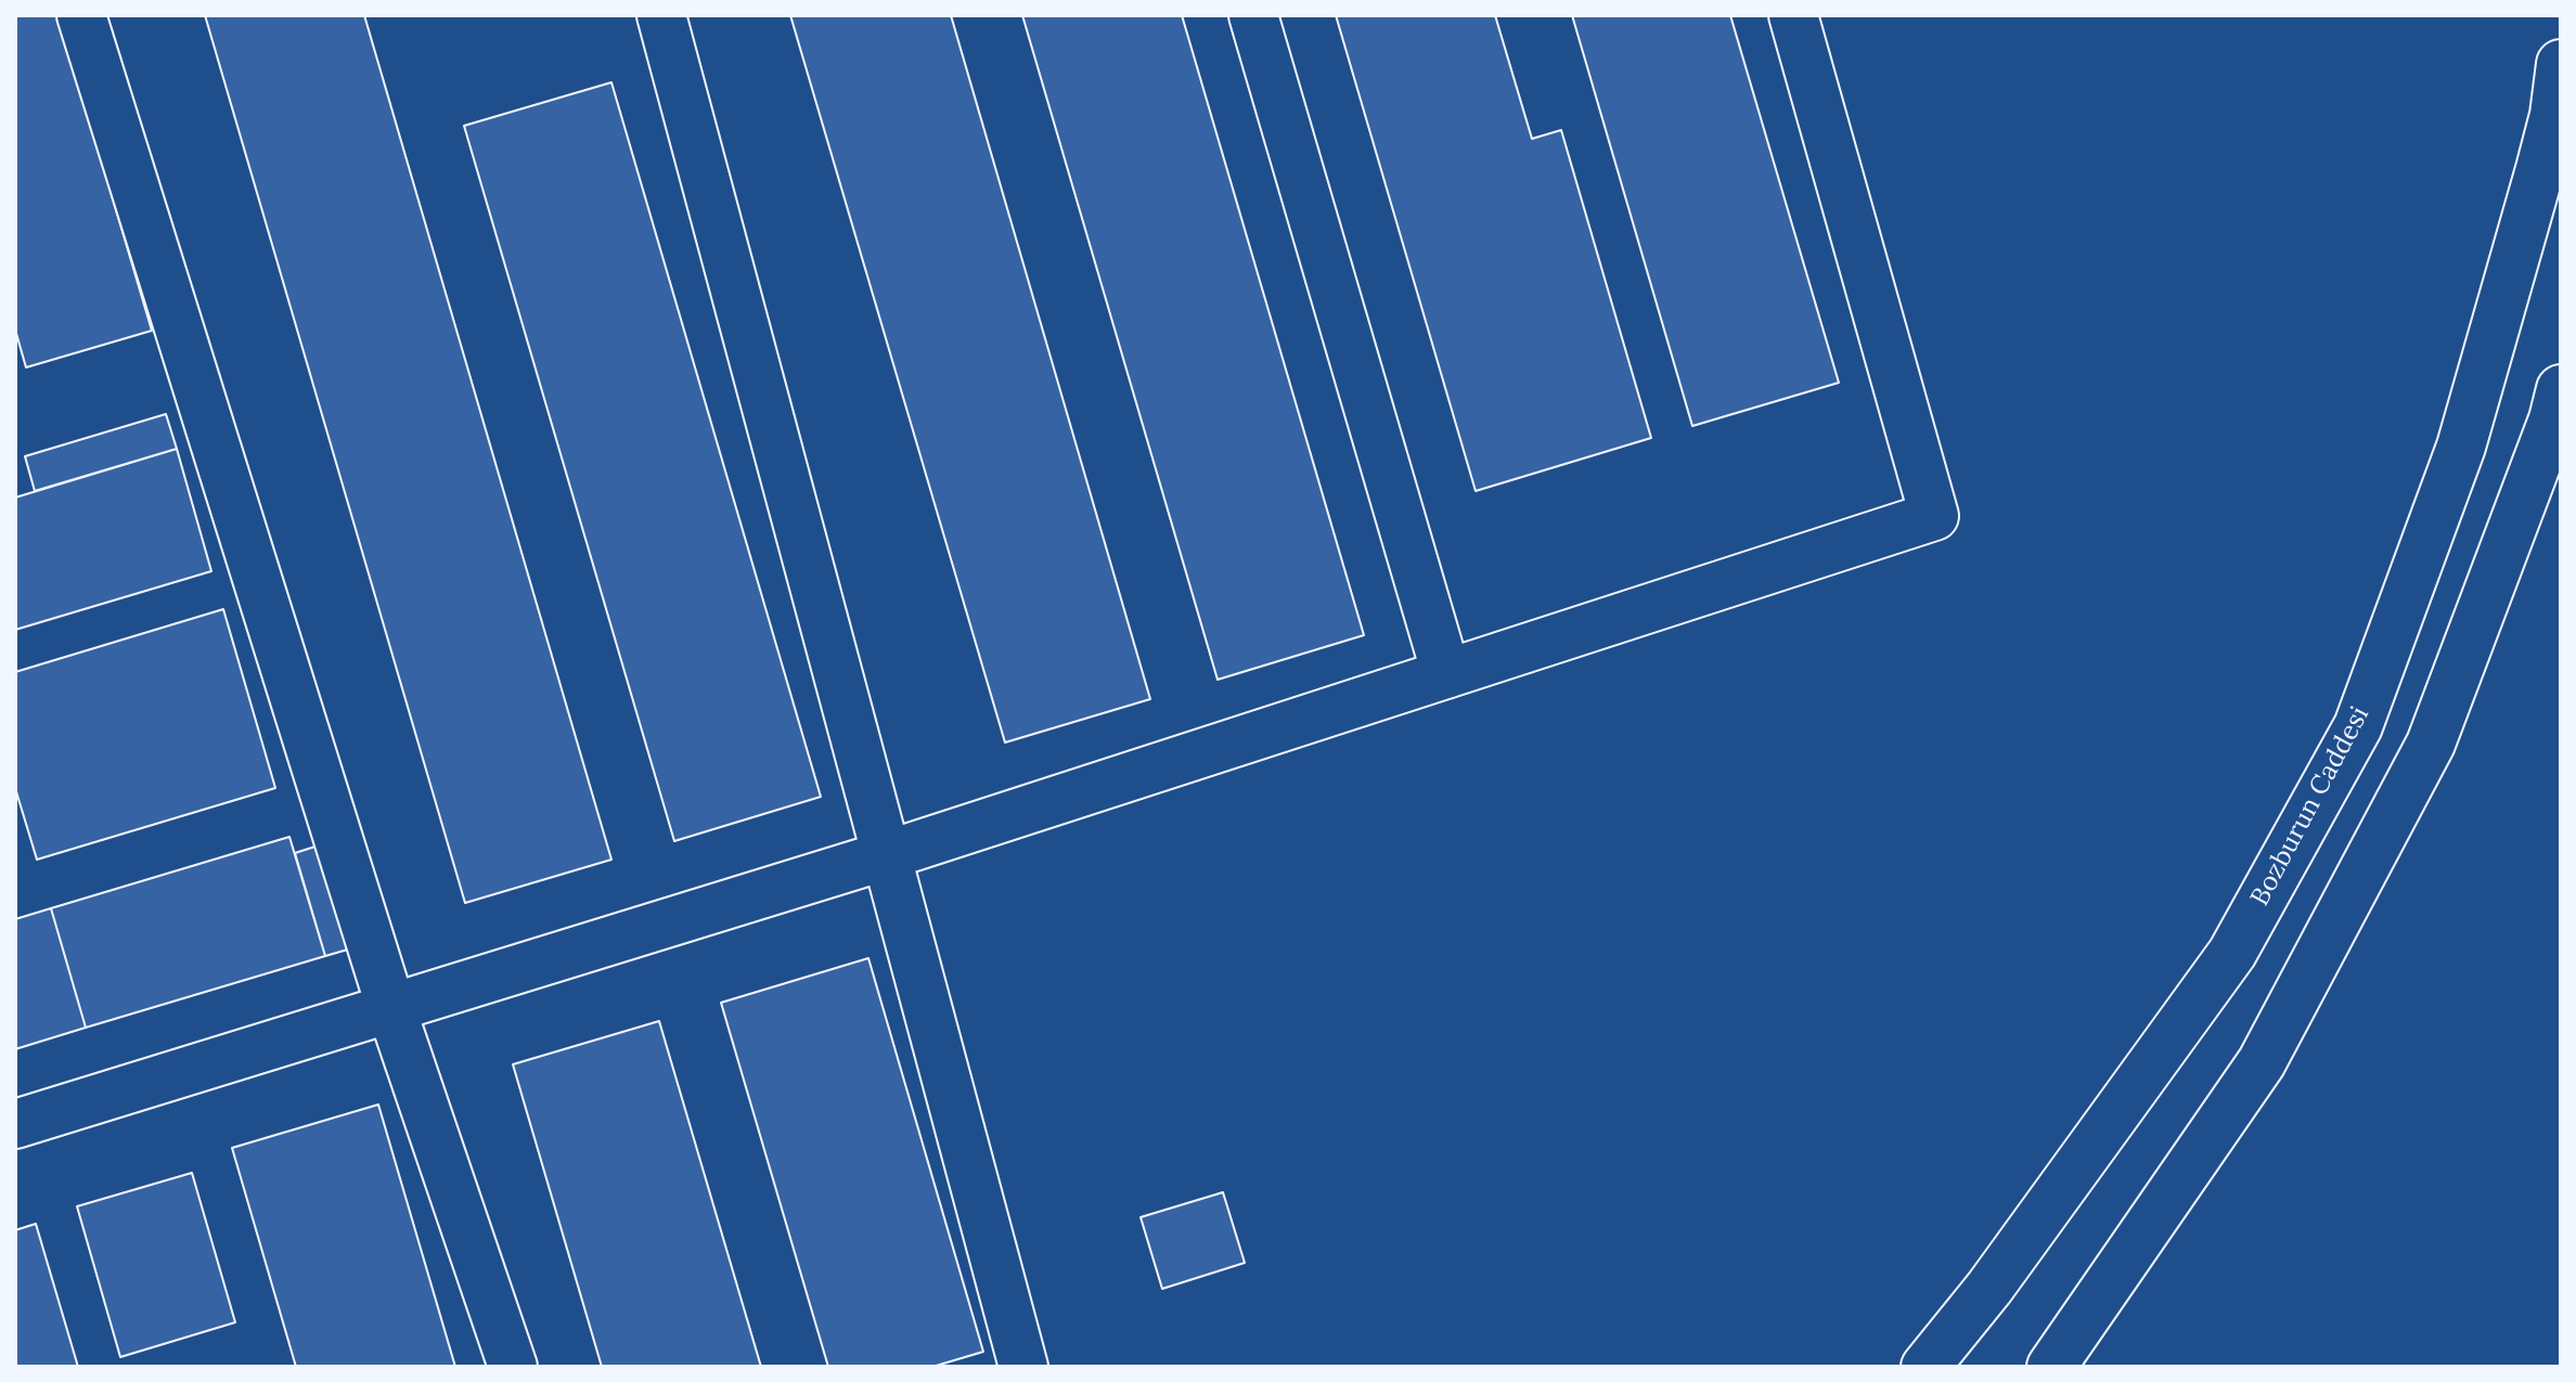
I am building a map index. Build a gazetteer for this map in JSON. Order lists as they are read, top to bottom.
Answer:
{
  "streets": {
    "street": ["Bozburun Caddesi"]
  }
}
